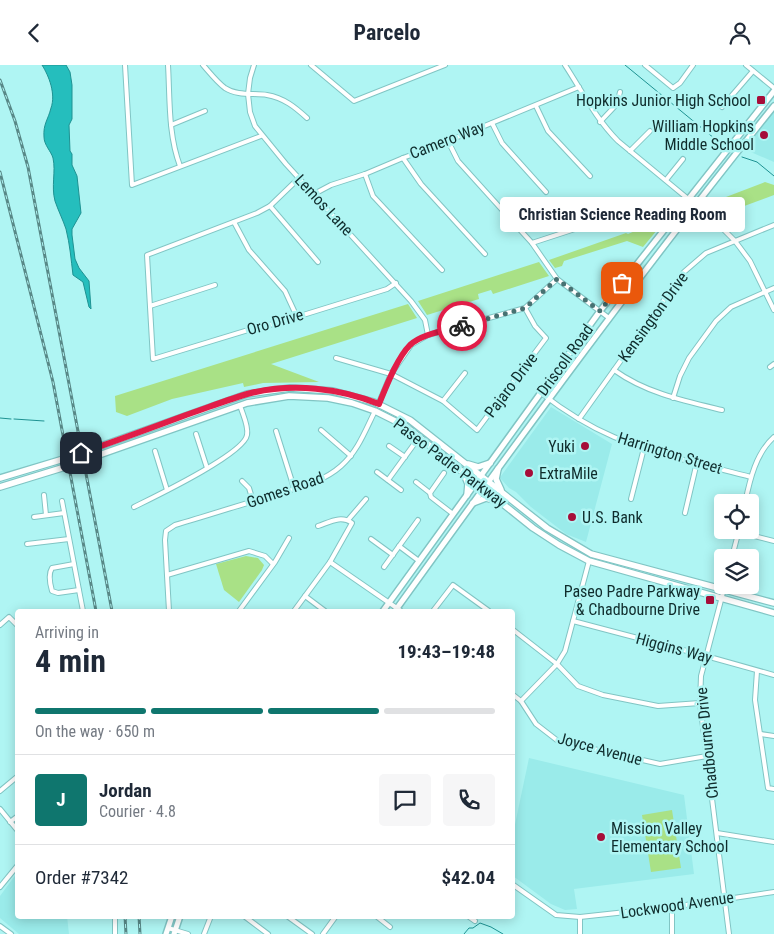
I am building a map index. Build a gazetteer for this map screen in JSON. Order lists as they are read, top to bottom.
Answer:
{
  "streets": {
    "main road": ["Paseo Padre Parkway"],
    "street": [
      "Camero Way",
      "Lemos Lane",
      "Kensington Drive",
      "Oro Drive",
      "Driscoll Road",
      "Pajaro Drive",
      "Harrington Street",
      "Gomes Road",
      "Higgins Way",
      "Chadbourne Drive",
      "Joyce Avenue",
      "Lockwood Avenue"
    ]
  },
  "crossings": [
    ["Camero Way", "Lemos Lane"],
    ["Lemos Lane", "Oro Drive"],
    ["Lemos Lane", "Gomes Road"],
    ["Kensington Drive", "Harrington Street"],
    ["Driscoll Road", "Harrington Street"],
    ["Driscoll Road", "Paseo Padre Parkway"],
    ["Pajaro Drive", "Gomes Road"],
    ["Paseo Padre Parkway", "Gomes Road"],
    ["Paseo Padre Parkway", "Chadbourne Drive"],
    ["Higgins Way", "Chadbourne Drive"],
    ["Chadbourne Drive", "Joyce Avenue"],
    ["Chadbourne Drive", "Lockwood Avenue"]
  ],
  "places": {
    "transit": ["Hopkins Junior High School", "Paseo Padre Parkway & Chadbourne Drive"],
    "other": [
      "William Hopkins Middle School",
      "Christian Science Reading Room",
      "Yuki",
      "ExtraMile",
      "U.S. Bank",
      "Mission Valley Elementary School"
    ]
  },
  "page": {
    "header": "Parcelo",
    "bubble": "Christian Science Reading Room",
    "heading": ["4 min", "Arriving in", "19:43–19:48"],
    "panel": [
      "Jordan",
      "Courier · 4.8",
      "Order #7342",
      "$42.04"
    ],
    "bar": "On the way · 650 m",
    "round": "J"
  }
}
